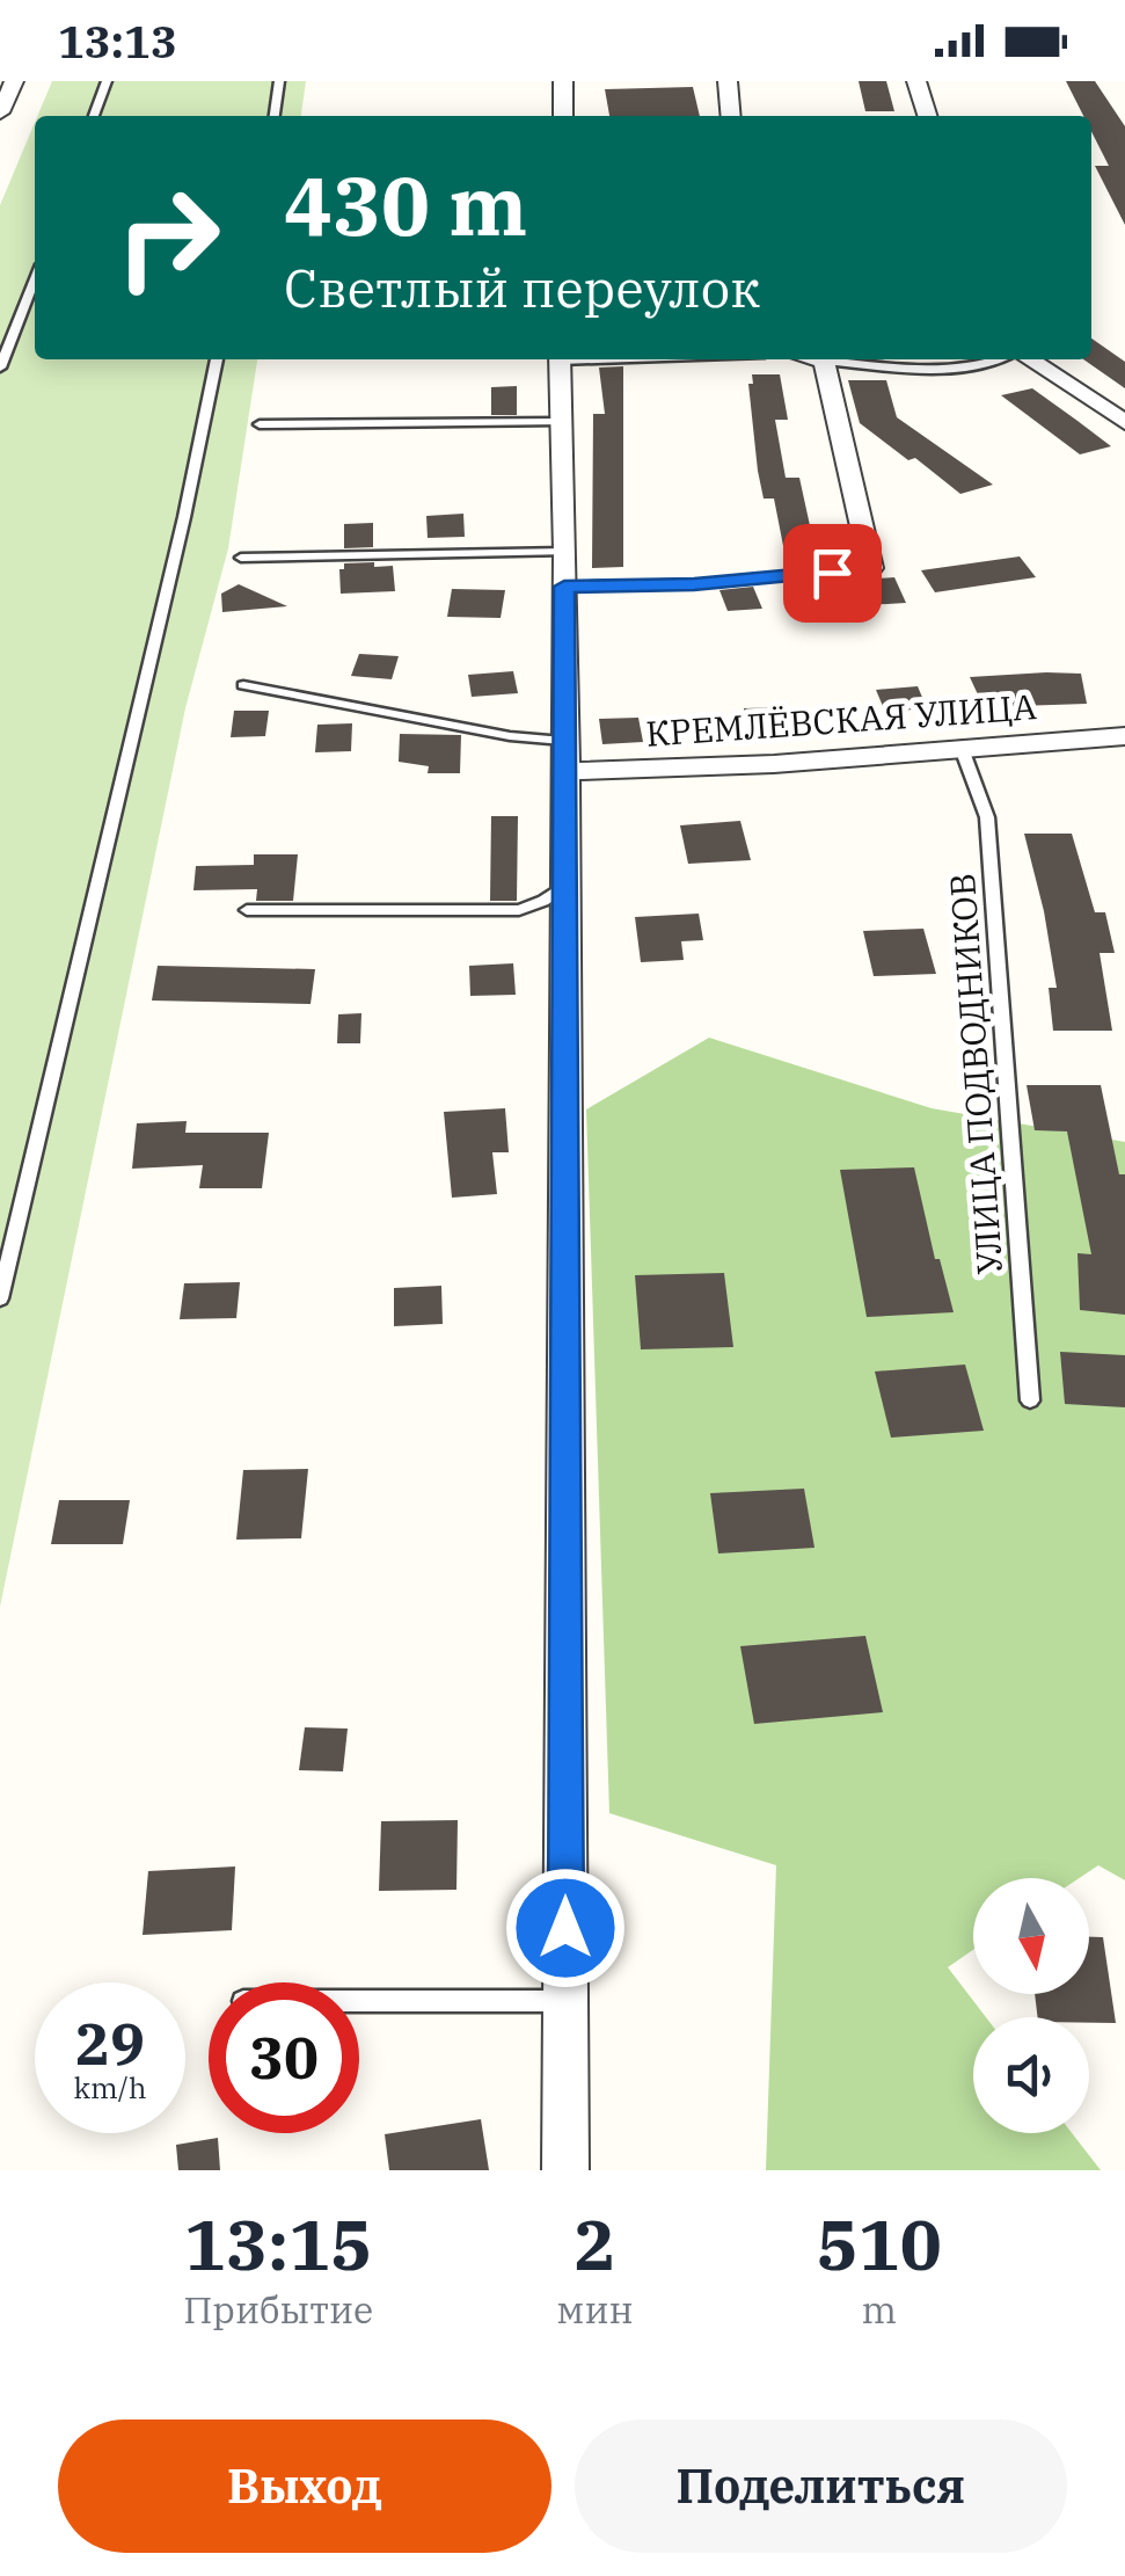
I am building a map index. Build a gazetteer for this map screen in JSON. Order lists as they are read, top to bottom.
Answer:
{
  "streets": {
    "street": ["КРЕМЛЁВСКАЯ УЛИЦА"],
    "lane": ["УЛИЦА ПОДВОДНИКОВ"]
  },
  "crossings": [
    ["КРЕМЛЁВСКАЯ УЛИЦА", "УЛИЦА ПОДВОДНИКОВ"]
  ],
  "north": "bottom",
  "page": {
    "status": "13:13",
    "turn": ["430 m", "Светлый переулок"],
    "speed": "29 km/h",
    "limit": "30",
    "eta": [
      "13:15",
      "Прибытие",
      "2",
      "мин",
      "510",
      "m"
    ],
    "buttons": ["Выход", "Поделиться"]
  }
}
